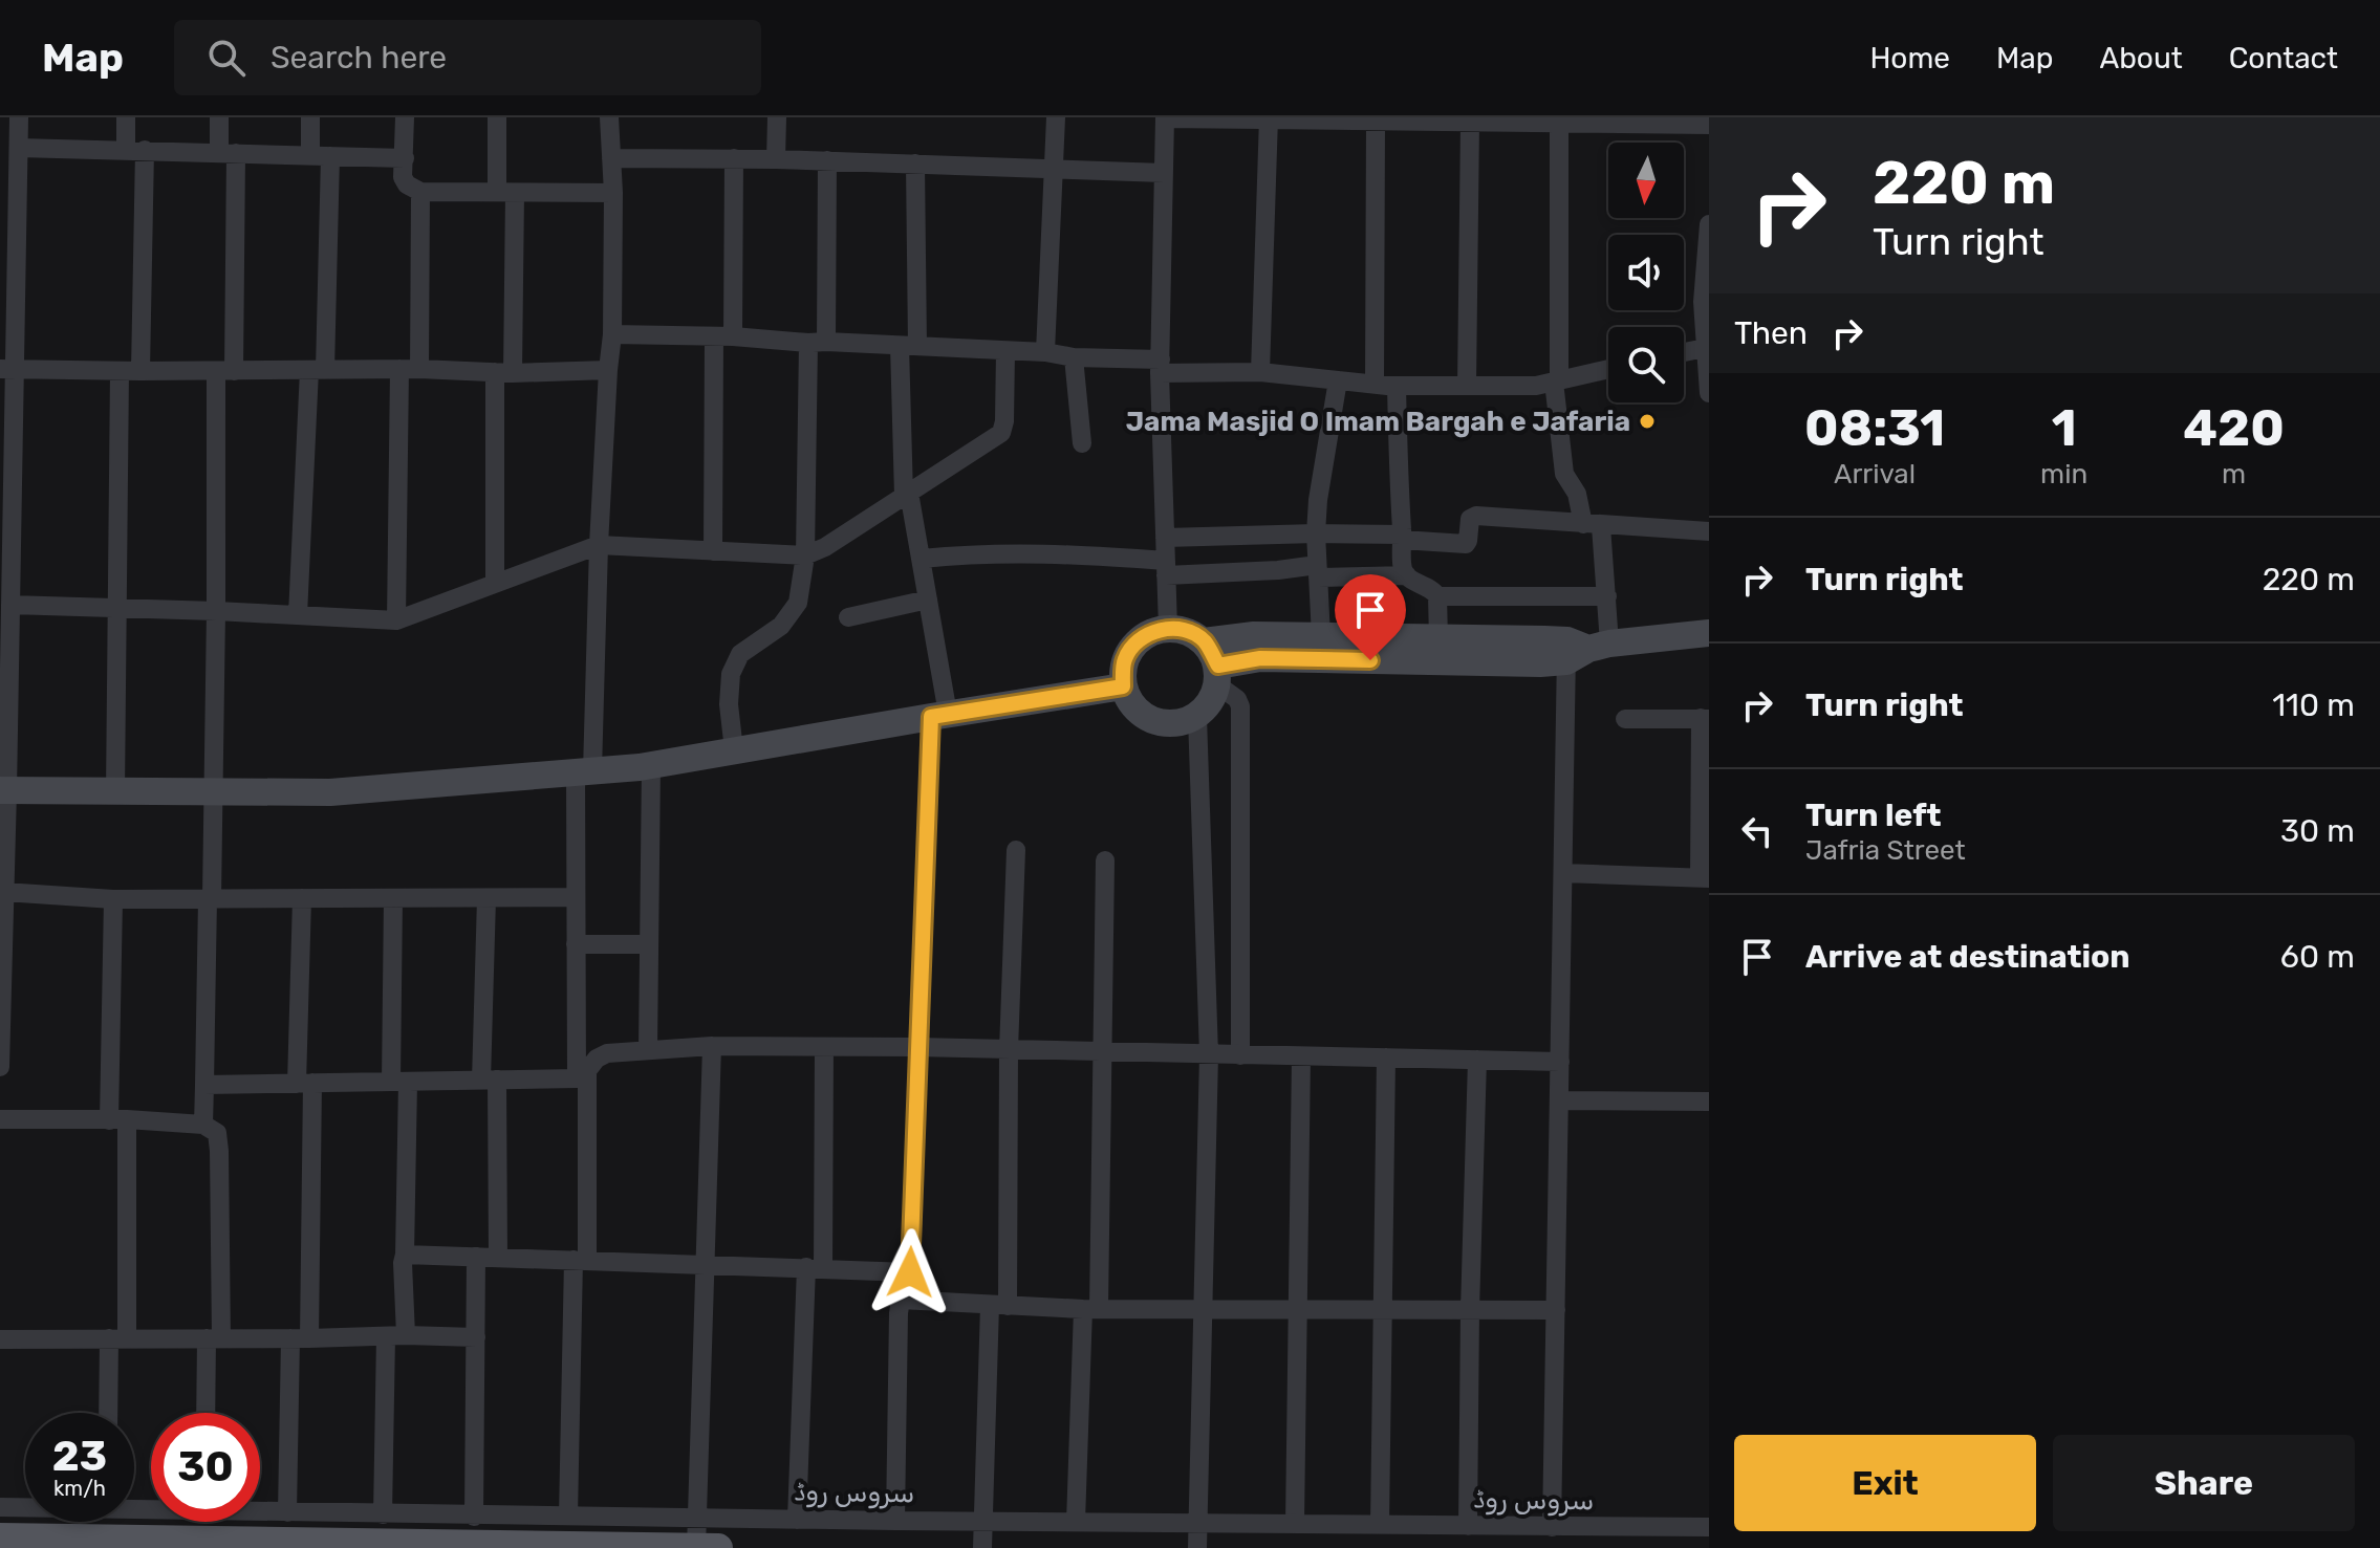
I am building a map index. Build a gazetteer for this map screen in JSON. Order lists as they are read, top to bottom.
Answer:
{
  "streets": {
    "street": ["سروس روڈ"]
  },
  "places": ["Jama Masjid O Imam Bargah e Jafaria"],
  "north": "bottom",
  "page": {
    "header": "Map",
    "search": "Search here",
    "nav": [
      "Home",
      "Map",
      "About",
      "Contact"
    ],
    "turn": ["220 m", "Turn right"],
    "then": "Then",
    "eta": [
      "08:31",
      "Arrival",
      "1",
      "min",
      "420",
      "m"
    ],
    "list": [
      {
        "name": "Turn right",
        "value": "220 m"
      },
      {
        "name": "Turn right",
        "value": "110 m"
      },
      {
        "name": "Turn left",
        "note": "Jafria Street",
        "value": "30 m"
      },
      {
        "name": "Arrive at destination",
        "value": "60 m"
      }
    ],
    "speed": "23 km/h",
    "limit": "30",
    "buttons": ["Exit", "Share"]
  }
}
